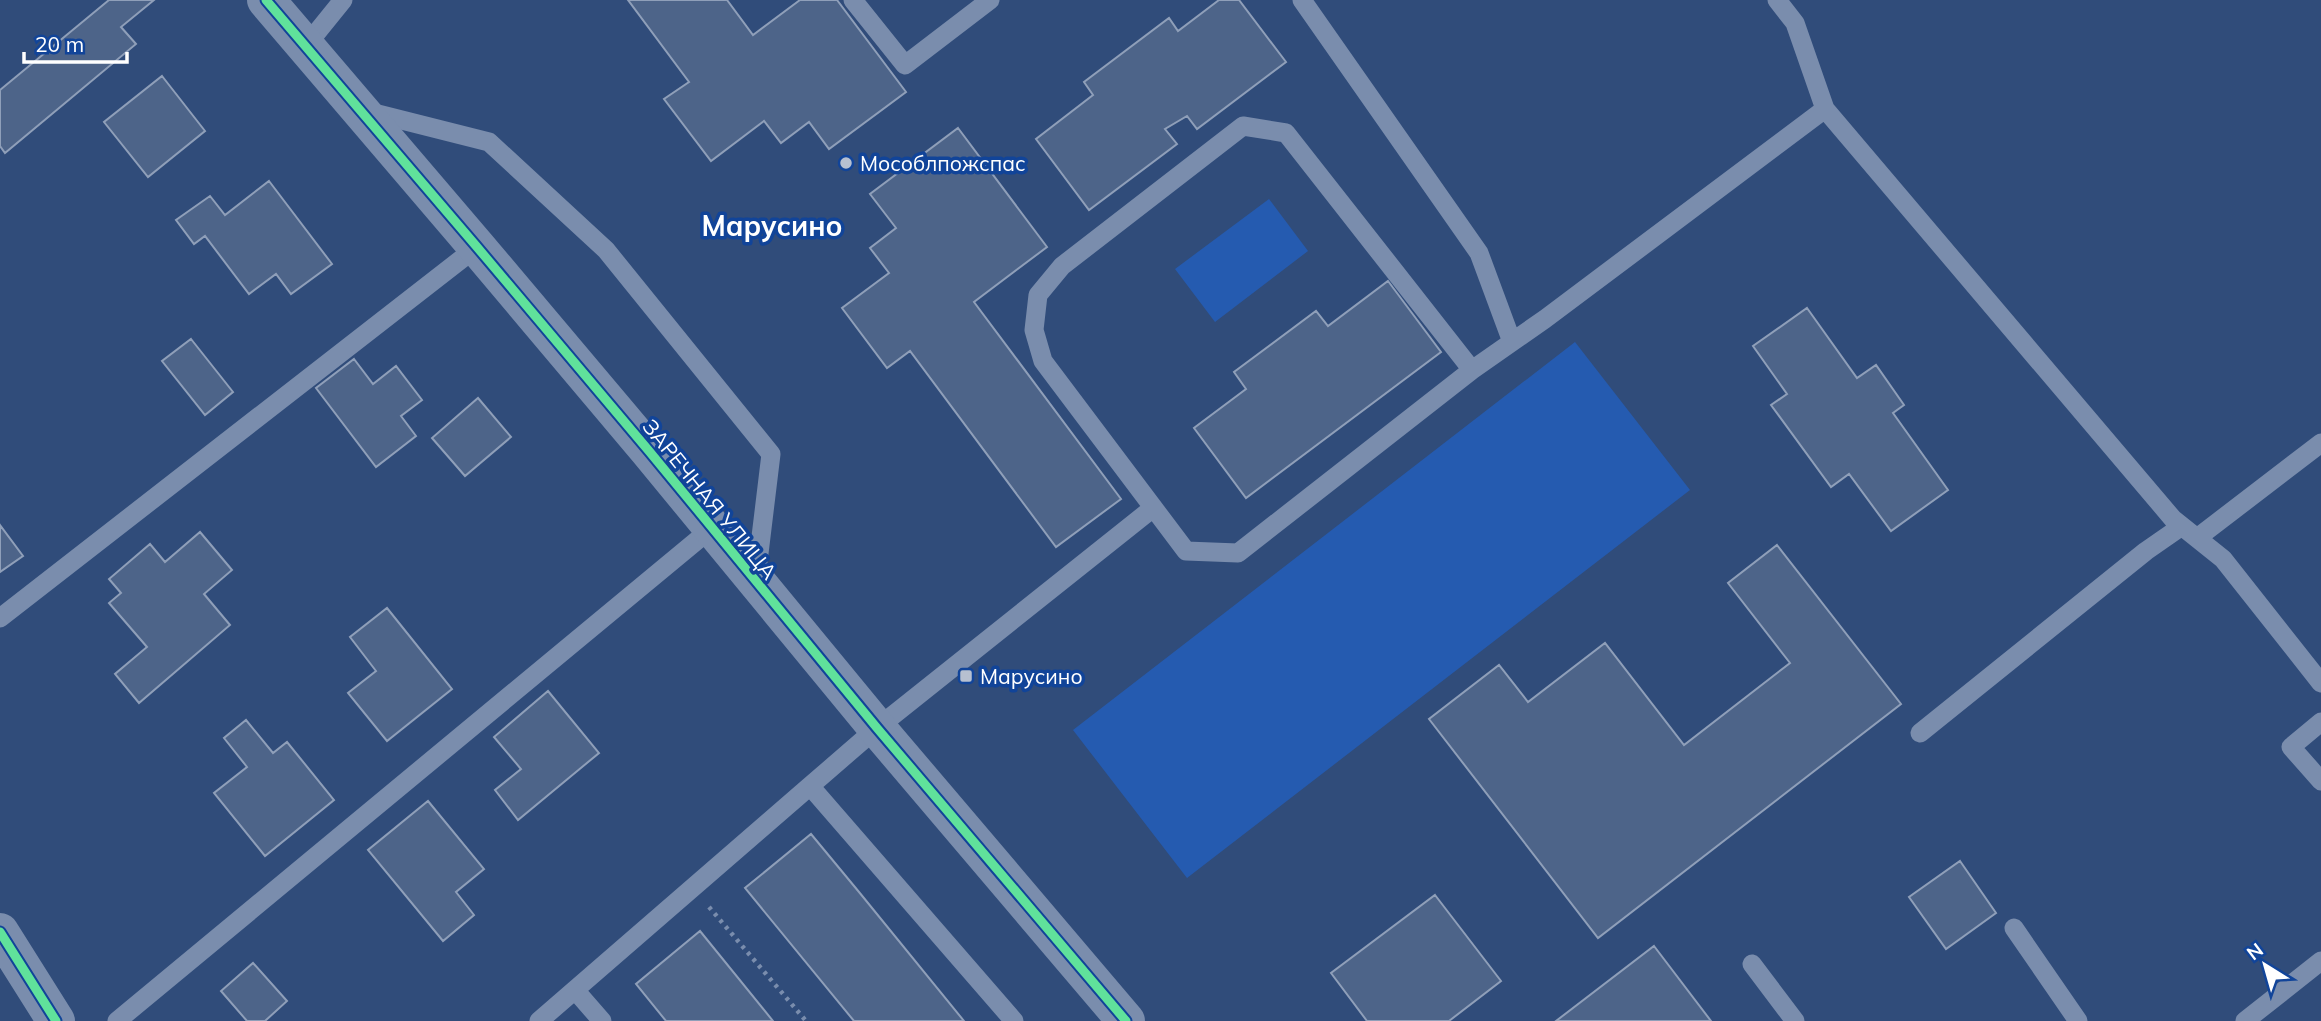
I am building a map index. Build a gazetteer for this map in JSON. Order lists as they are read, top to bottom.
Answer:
{
  "streets": {
    "street": ["ЗАРЕЧНАЯ УЛИЦА"]
  },
  "districts": ["Марусино"],
  "places": {
    "other": ["Мособлпожспас"],
    "transit": ["Марусино"]
  },
  "scale_bar": "20 m",
  "north": "top left"
}
